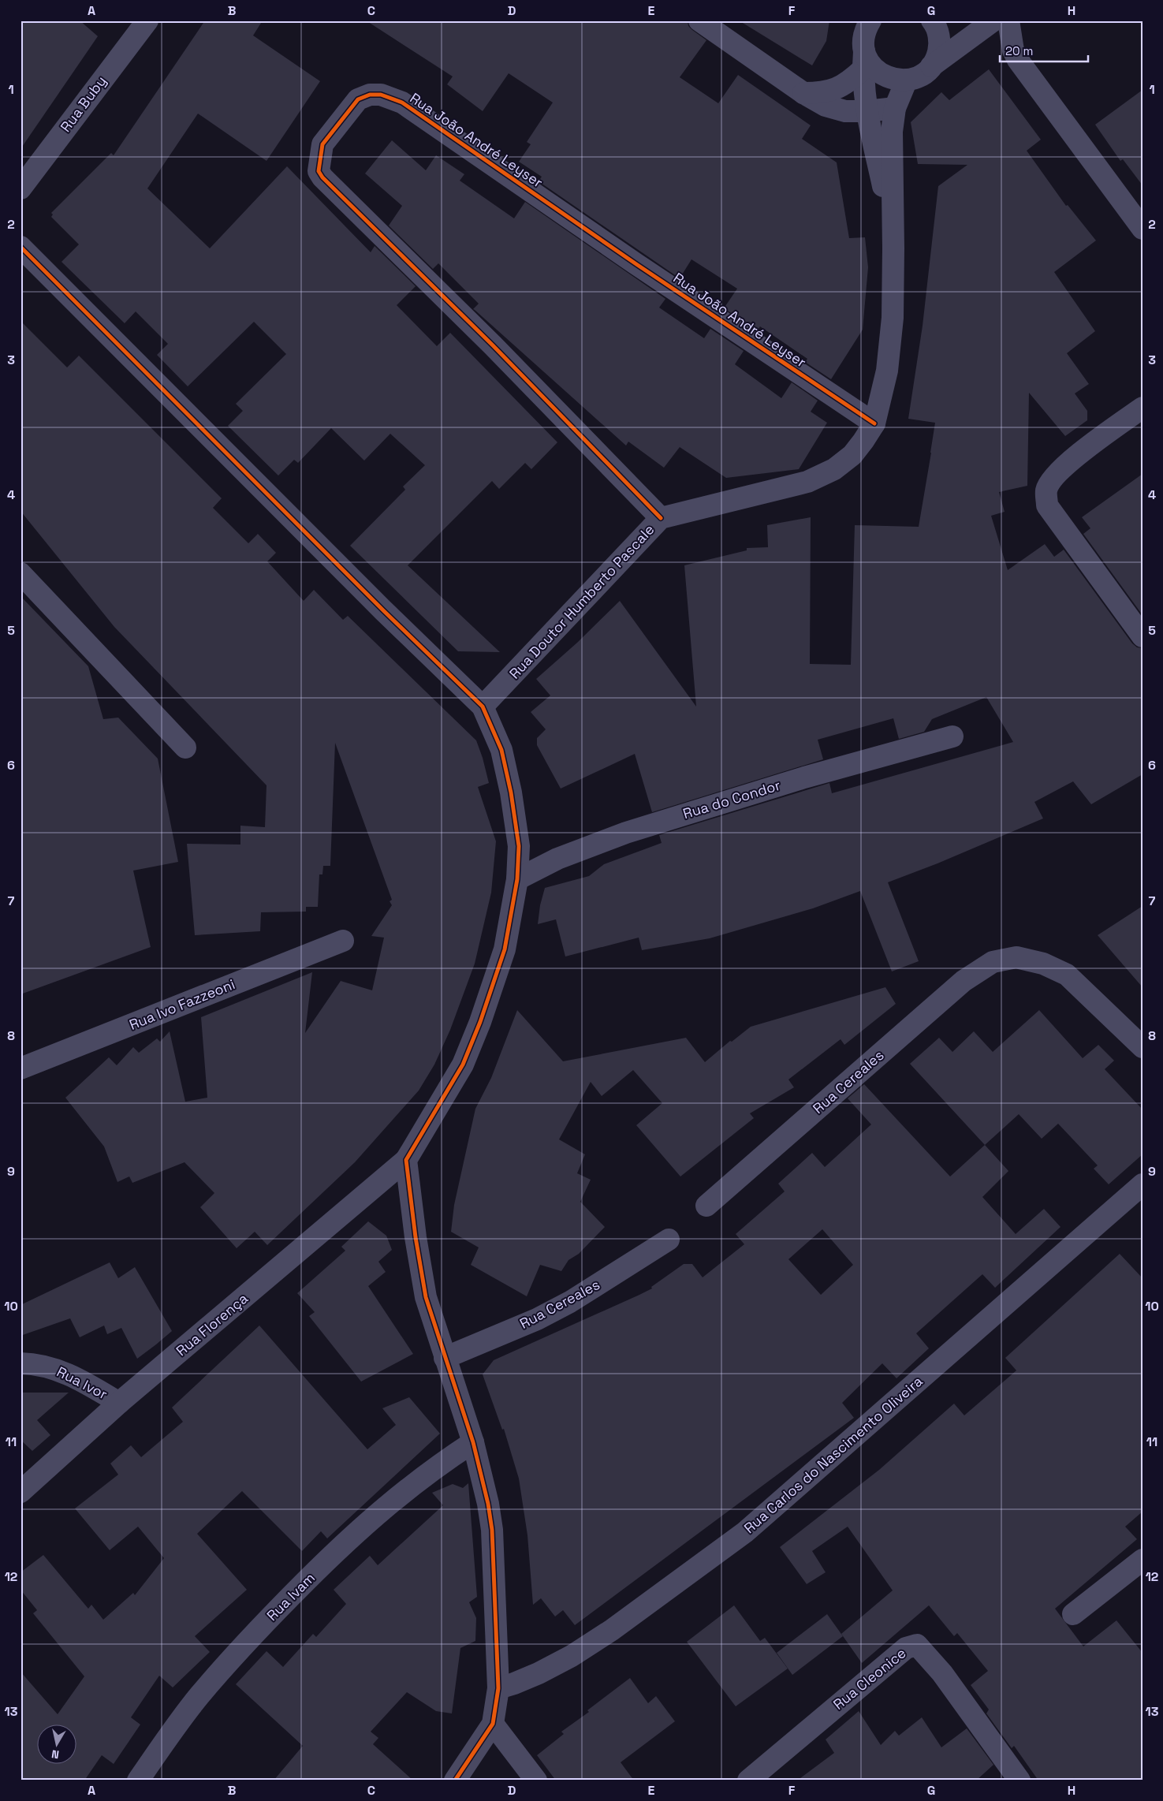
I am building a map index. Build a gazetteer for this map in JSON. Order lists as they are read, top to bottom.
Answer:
{
  "streets": {
    "street": [
      "Rua Buby",
      "Rua João André Leyser",
      "Rua Doutor Humberto Pascale",
      "Rua do Condor",
      "Rua Ivo Fazzeoni",
      "Rua Cereales",
      "Rua Florença",
      "Rua Ivor",
      "Rua Carlos do Nascimento Oliveira",
      "Rua Ivam",
      "Rua Cleonice"
    ]
  },
  "crossings": [
    ["Rua João André Leyser", "Rua Doutor Humberto Pascale"],
    ["Rua Doutor Humberto Pascale", "Rua Florença"],
    ["Rua do Condor", "Rua Florença"],
    ["Rua Florença", "Rua Ivor"]
  ],
  "scale_bar": "20 m",
  "north": "bottom",
  "grid": {
    "columns": [
      "A",
      "B",
      "C",
      "D",
      "E",
      "F",
      "G",
      "H"
    ],
    "rows": [
      "1",
      "2",
      "3",
      "4",
      "5",
      "6",
      "7",
      "8",
      "9",
      "10",
      "11",
      "12",
      "13"
    ]
  }
}
